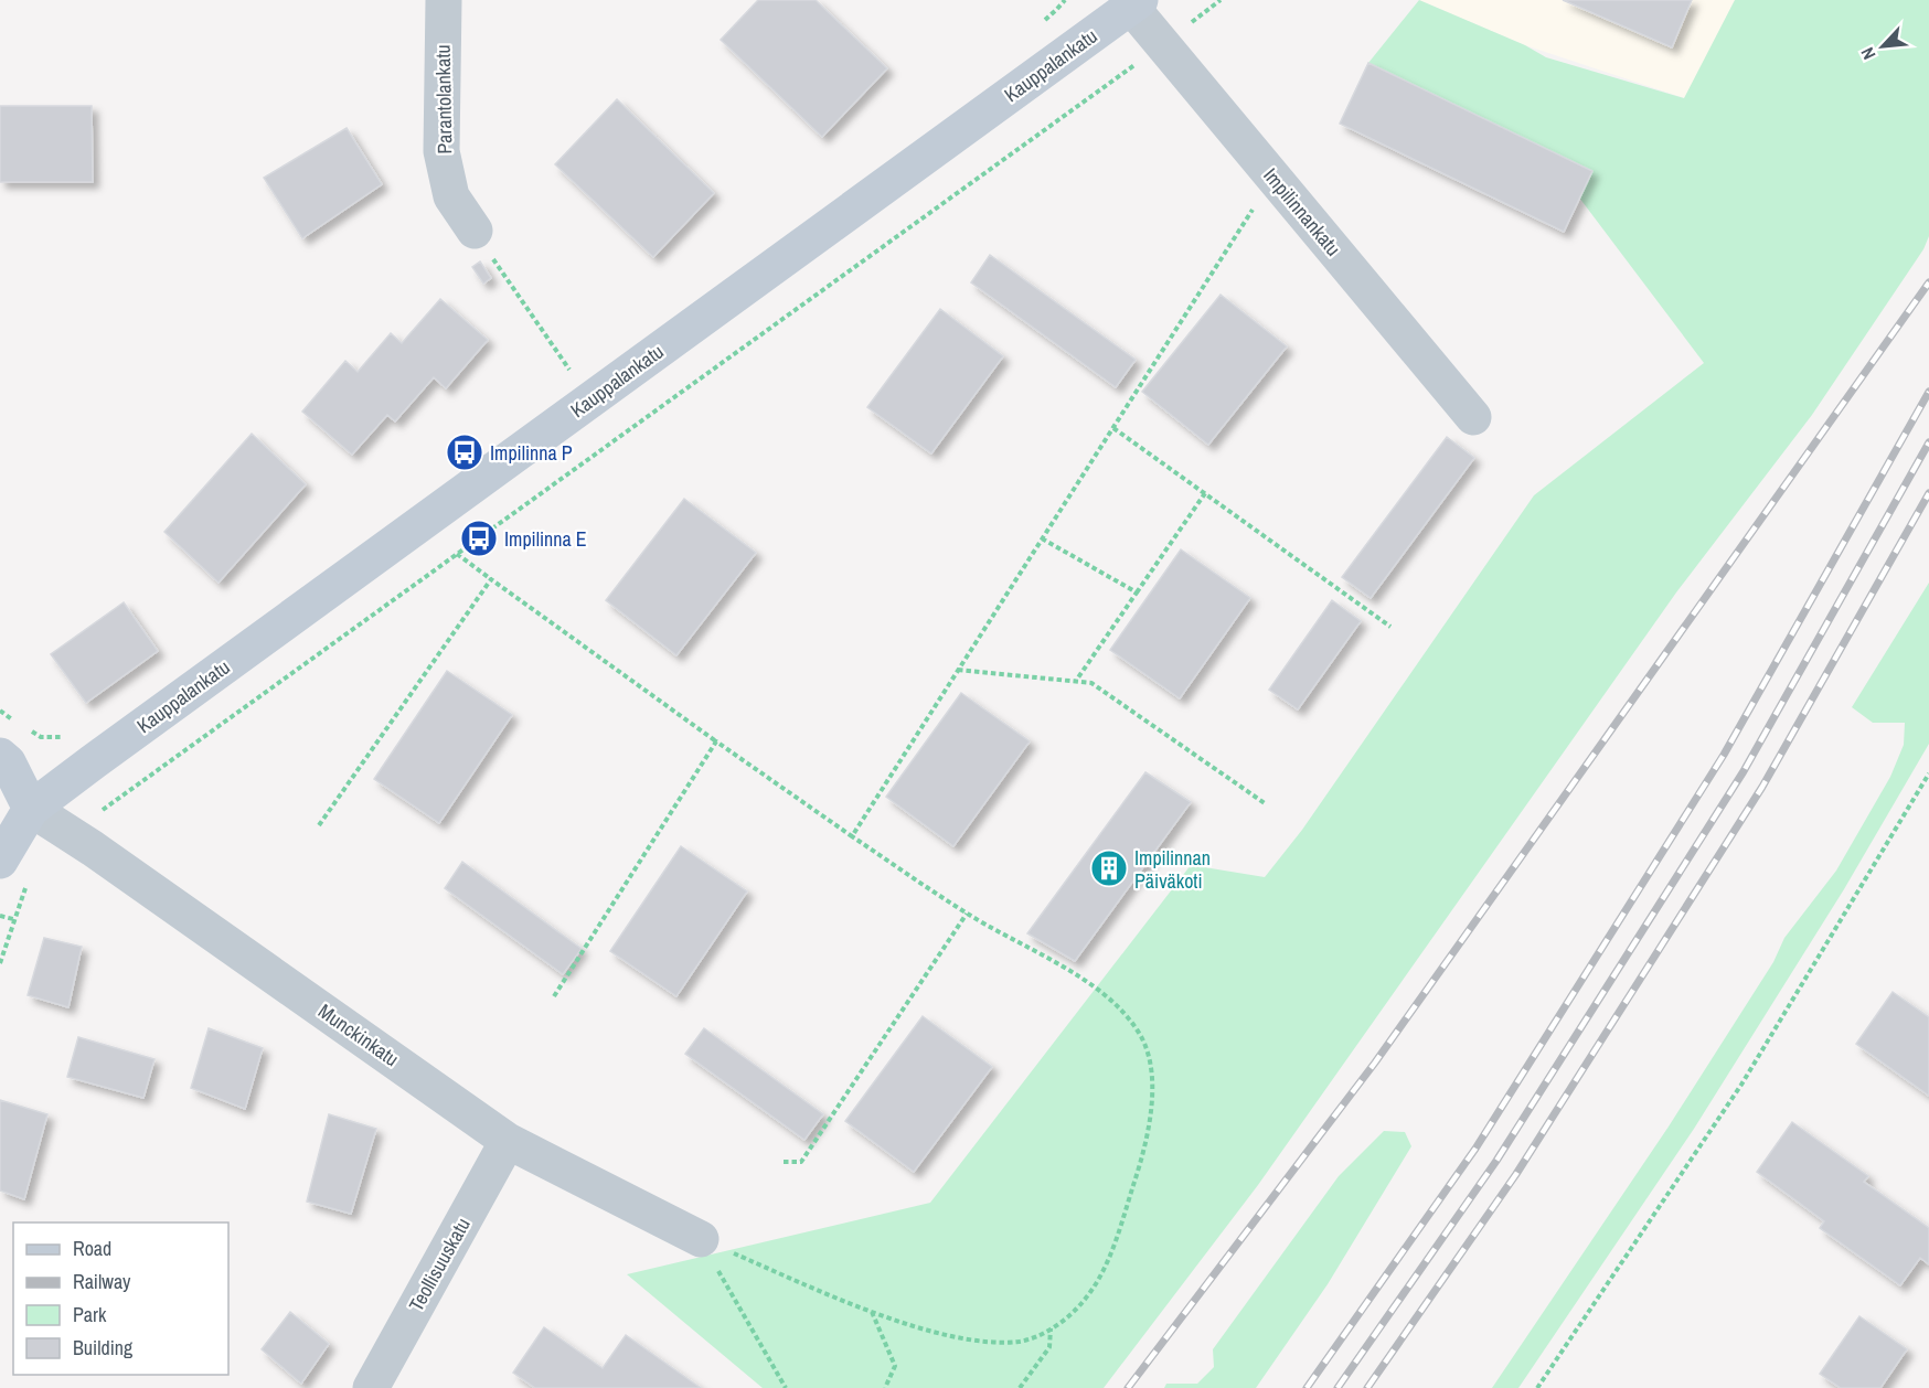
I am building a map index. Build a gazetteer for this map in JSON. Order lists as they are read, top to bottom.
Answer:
{
  "streets": {
    "main road": ["Kauppalankatu"],
    "street": [
      "Parantolankatu",
      "Impilinnankatu",
      "Munckinkatu",
      "Teollisuuskatu"
    ]
  },
  "crossings": [
    ["Kauppalankatu", "Impilinnankatu"],
    ["Kauppalankatu", "Munckinkatu"],
    ["Munckinkatu", "Teollisuuskatu"]
  ],
  "places": {
    "bus stop": ["Impilinna P", "Impilinna E"],
    "building": ["Impilinnan Päiväkoti"]
  },
  "legend": [
    "Road",
    "Railway",
    "Park",
    "Building"
  ],
  "north": "bottom left"
}
